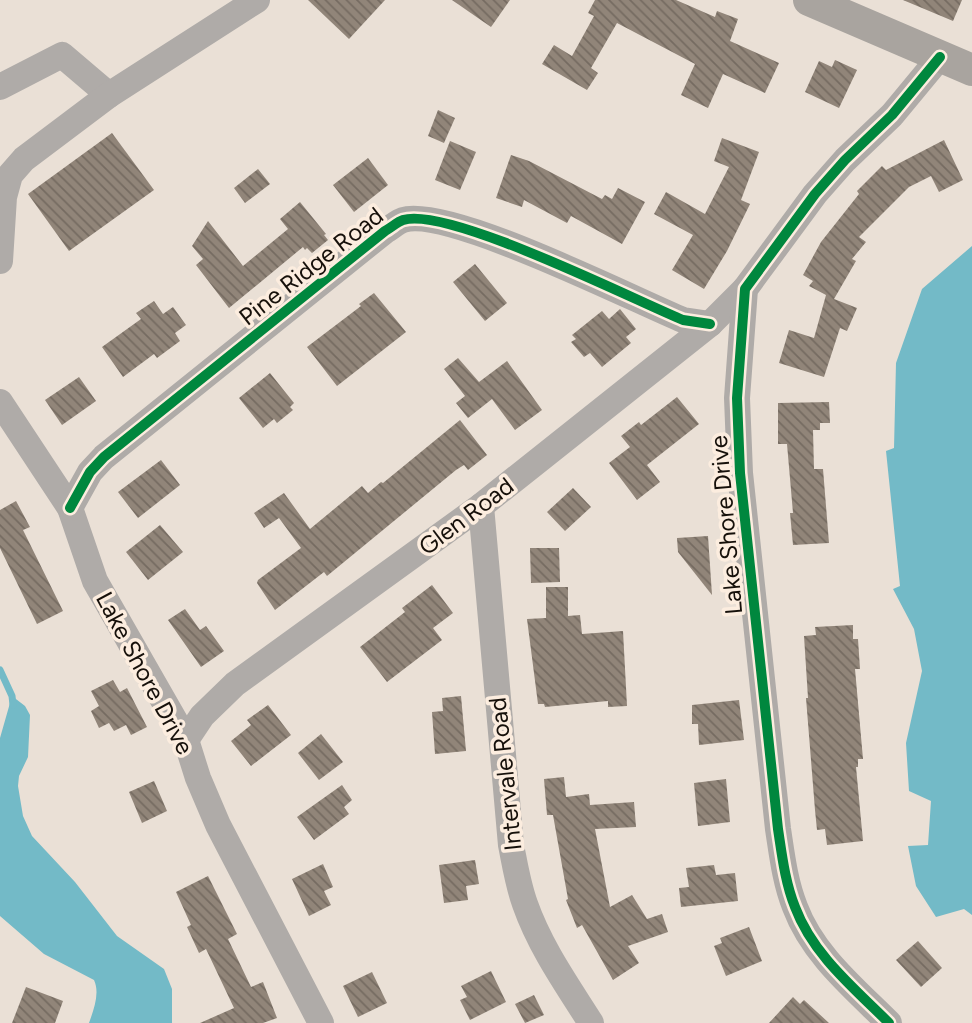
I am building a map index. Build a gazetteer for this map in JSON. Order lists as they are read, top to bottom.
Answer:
{
  "streets": {
    "street": [
      "Pine Ridge Road",
      "Glen Road",
      "Lake Shore Drive",
      "Intervale Road"
    ]
  },
  "crossings": [
    ["Pine Ridge Road", "Glen Road"],
    ["Pine Ridge Road", "Lake Shore Drive"],
    ["Glen Road", "Lake Shore Drive"],
    ["Glen Road", "Intervale Road"]
  ]
}
